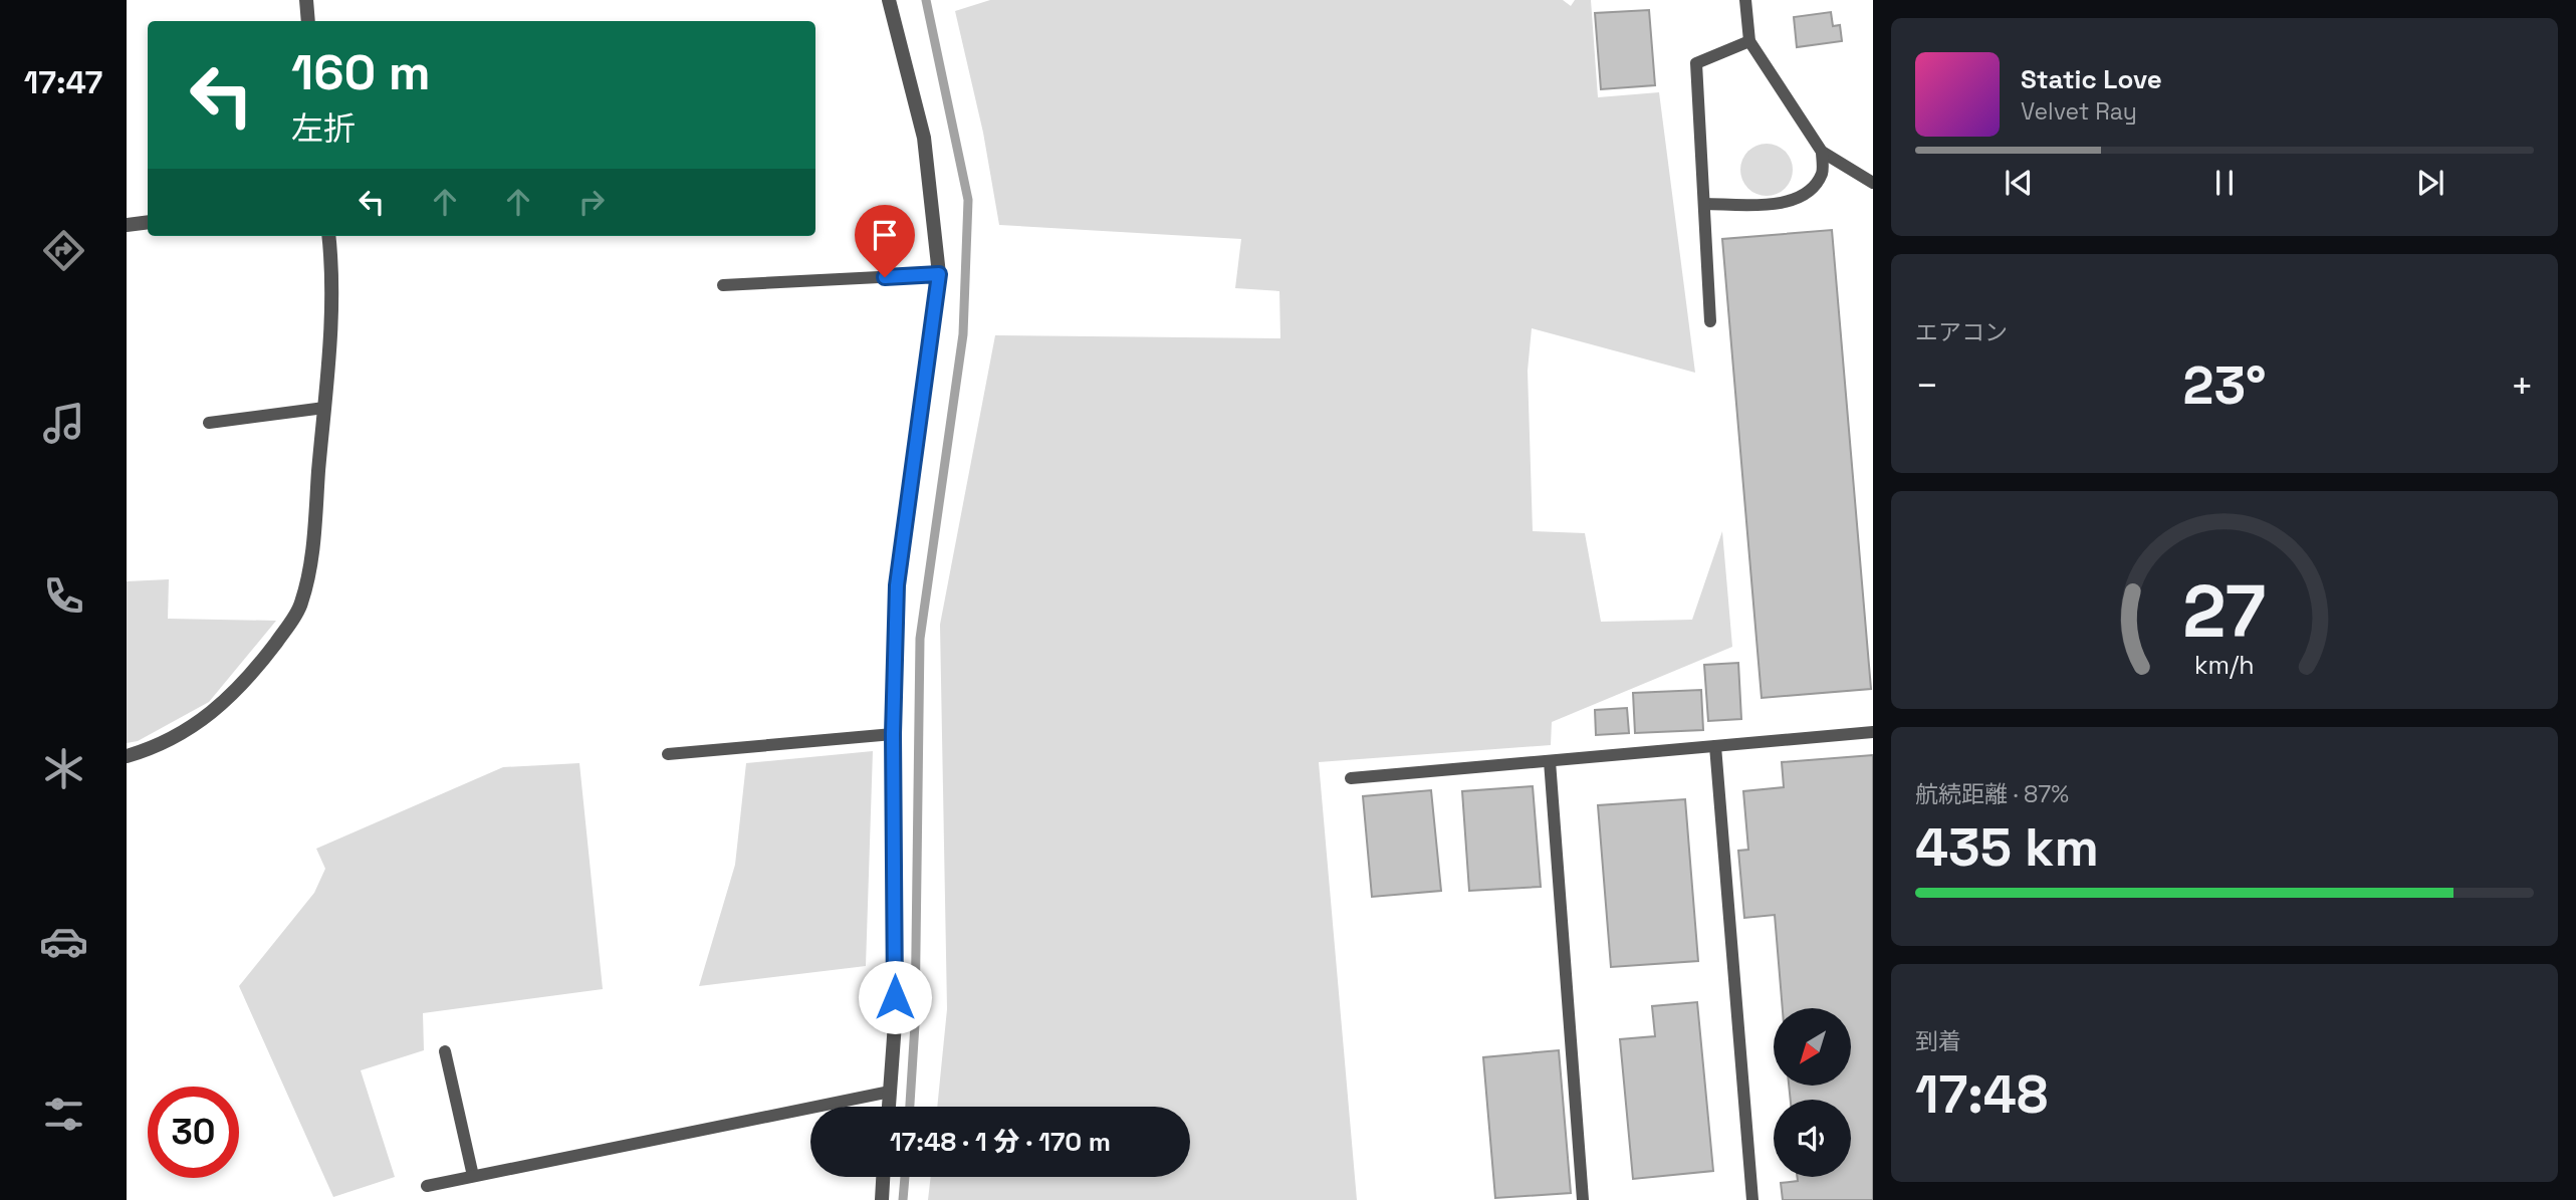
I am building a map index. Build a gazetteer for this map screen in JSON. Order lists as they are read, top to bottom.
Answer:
{
  "north": "bottom left",
  "page": {
    "tabs": "17:47",
    "turn": ["160 m", "左折"],
    "song": ["Static Love", "Velvet Ray"],
    "tile": [
      "エアコン",
      ["航続距離 · 87%", "435 km"],
      ["到着", "17:48"]
    ],
    "heat": ["−", "23°", "+"],
    "limit": "30",
    "trip": "17:48 · 1 分 · 170 m",
    "gauge": ["27", "km/h"]
  }
}
